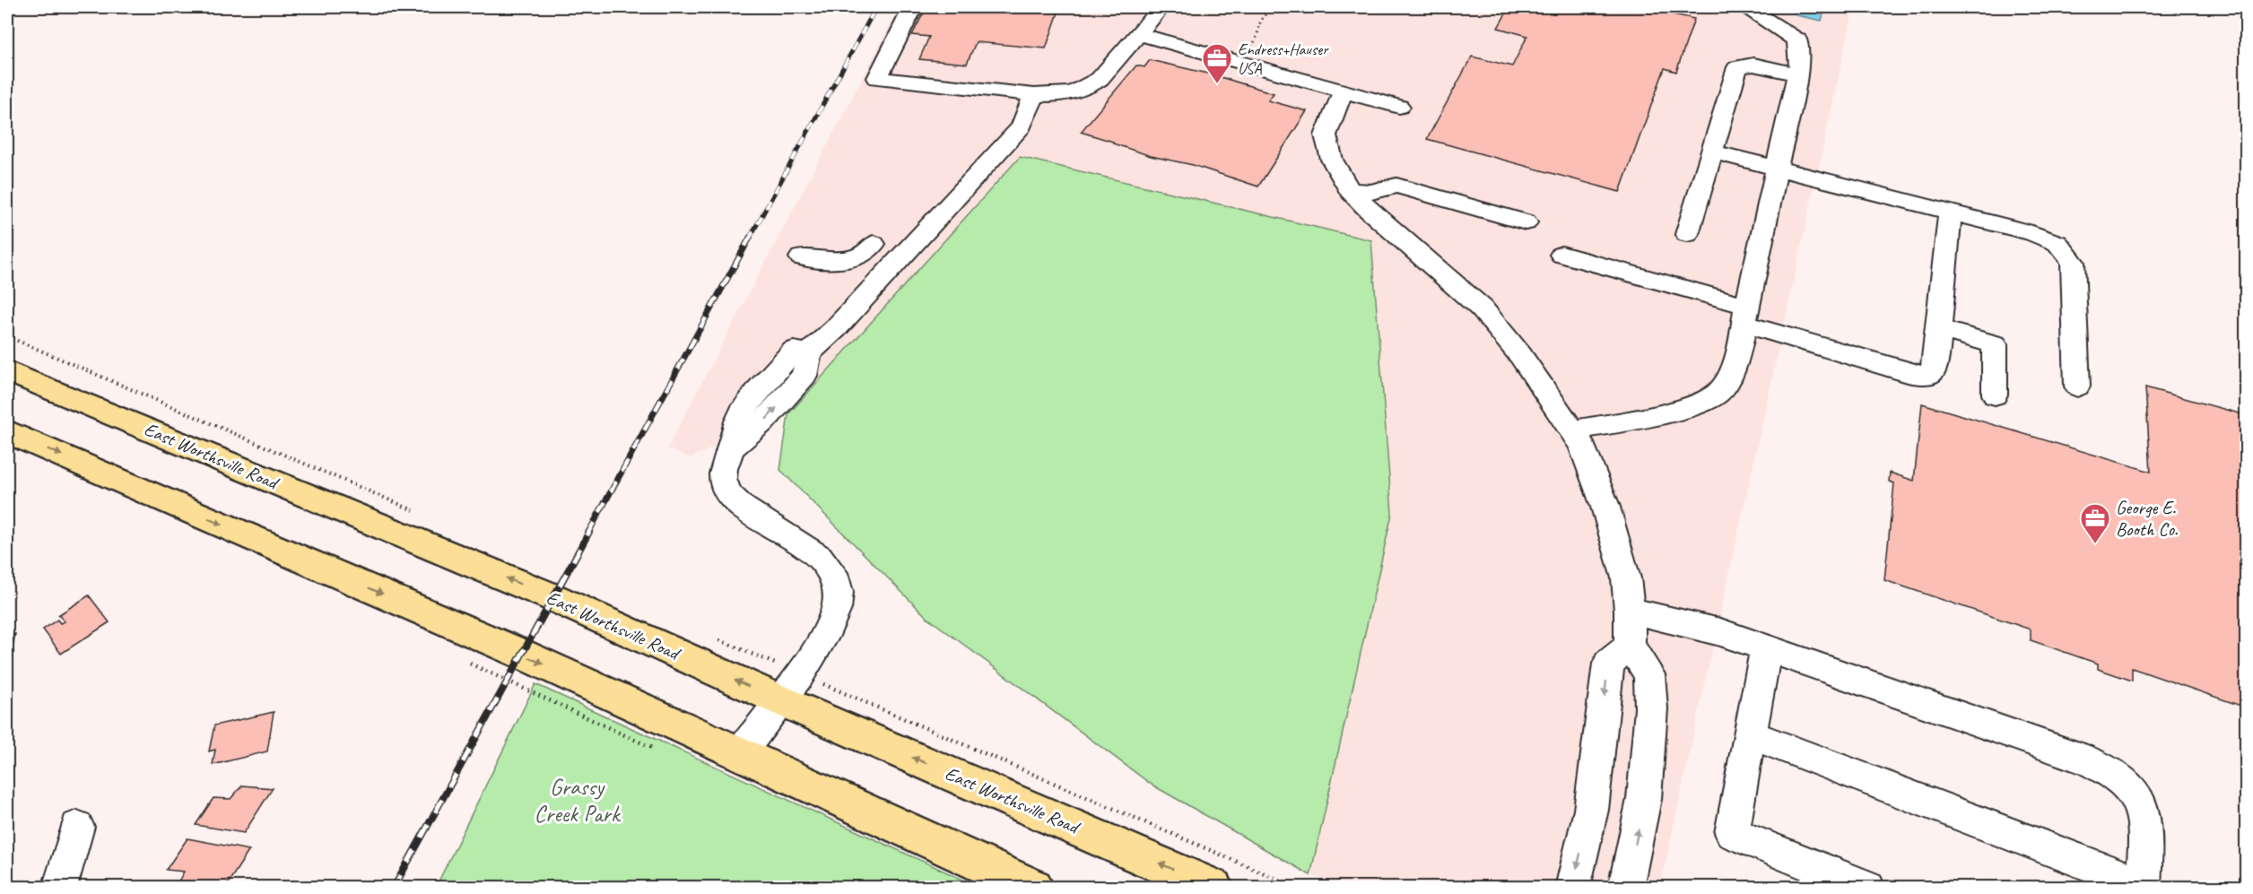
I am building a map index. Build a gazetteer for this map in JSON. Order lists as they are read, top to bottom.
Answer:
{
  "streets": {
    "main road": ["East Worthsville Road"]
  },
  "parks": ["Grassy Creek Park"],
  "places": {
    "office": ["Endress+Hauser USA", "George E. Booth Co."]
  }
}
